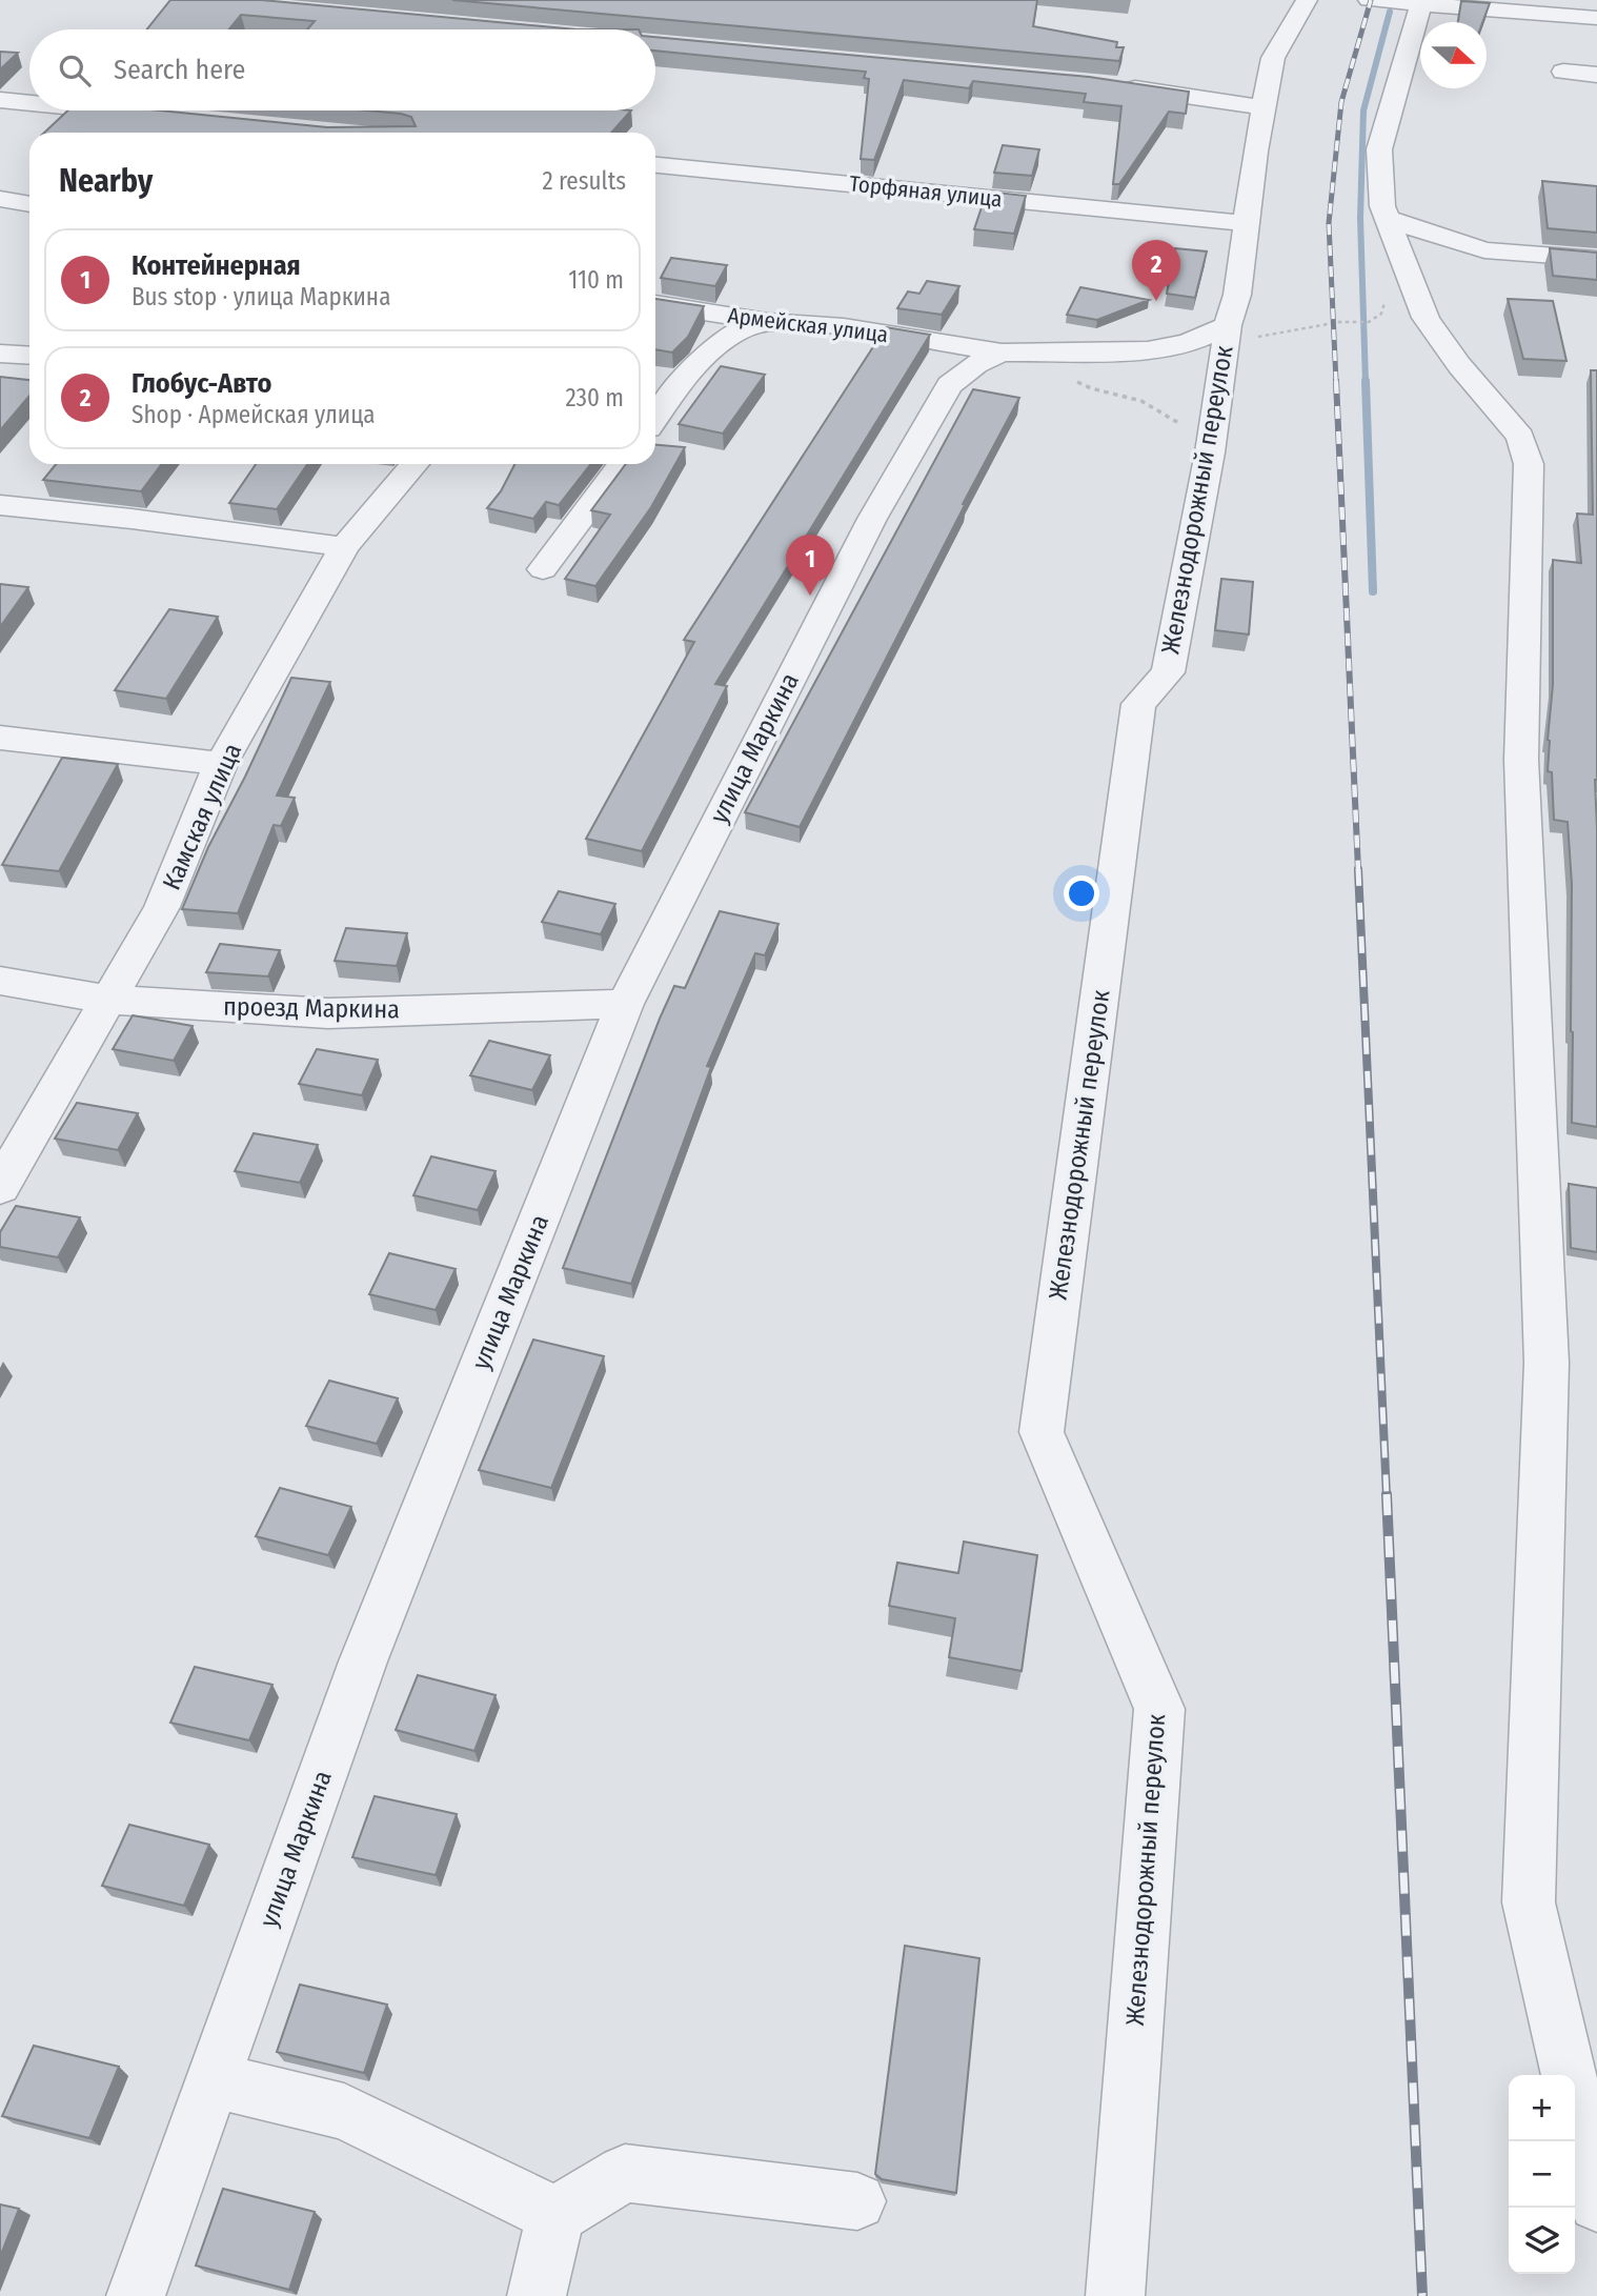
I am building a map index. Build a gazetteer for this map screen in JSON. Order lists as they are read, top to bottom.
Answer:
{
  "streets": {
    "street": [
      "Торфяная улица",
      "Армейская улица",
      "Железнодорожный переулок",
      "улица Маркина",
      "Камская улица",
      "проезд Маркина"
    ]
  },
  "crossings": [
    ["Торфяная улица", "Железнодорожный переулок"],
    ["Армейская улица", "Железнодорожный переулок"],
    ["Армейская улица", "улица Маркина"],
    ["улица Маркина", "проезд Маркина"],
    ["Камская улица", "проезд Маркина"]
  ],
  "north": "right",
  "page": {
    "search": "Search here",
    "heading": ["Nearby", "2 results"],
    "list": [
      {
        "mark": "1",
        "name": "Контейнерная",
        "note": "Bus stop · улица Маркина",
        "value": "110 m"
      },
      {
        "mark": "2",
        "name": "Глобус-Авто",
        "note": "Shop · Армейская улица",
        "value": "230 m"
      }
    ],
    "pins": ["2", "1"],
    "map_buttons": ["+", "−"]
  }
}
